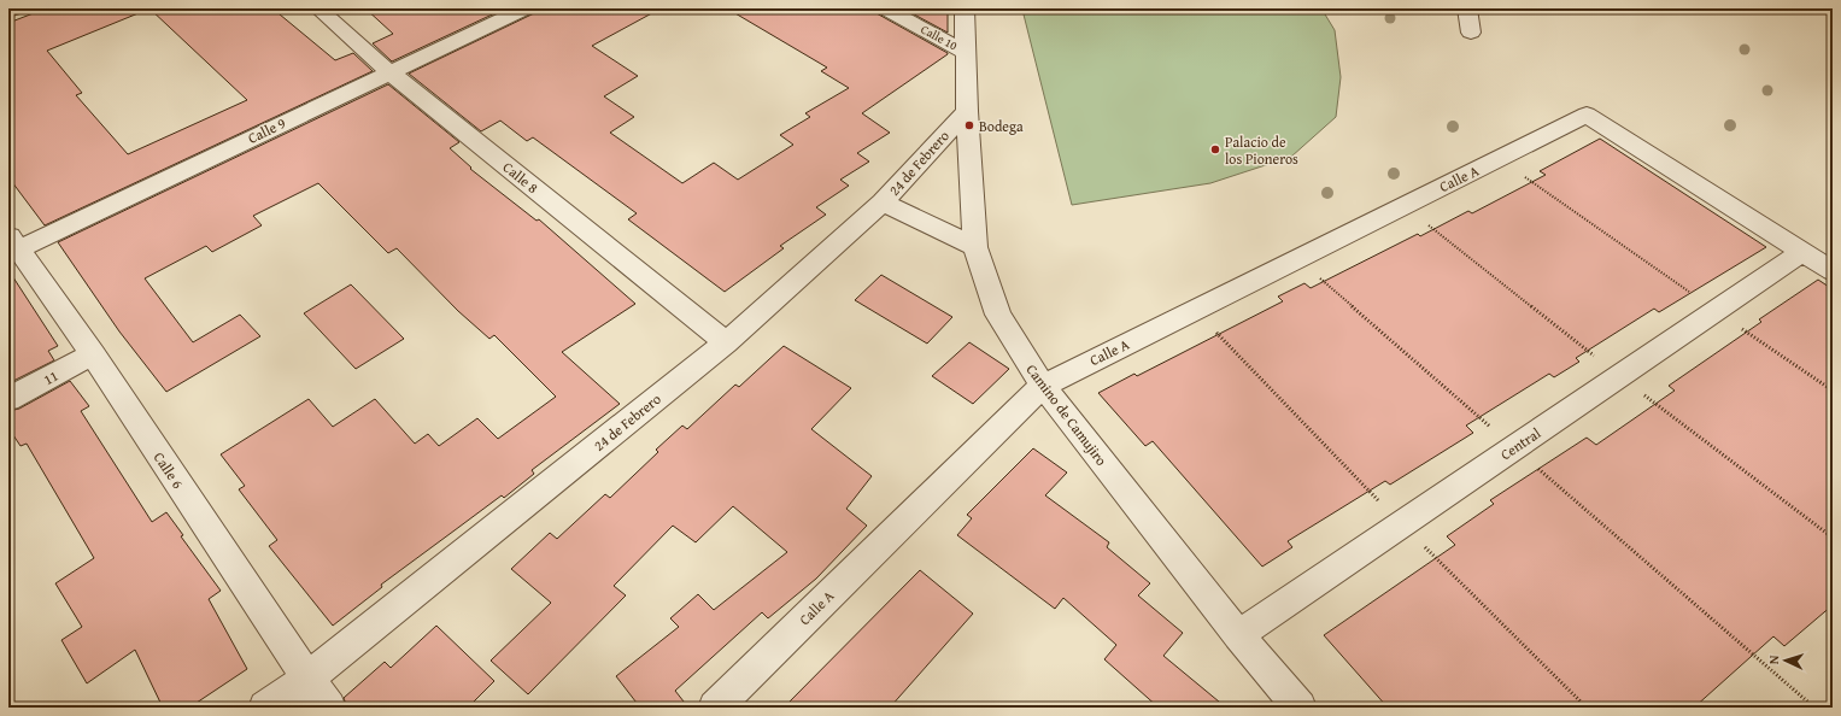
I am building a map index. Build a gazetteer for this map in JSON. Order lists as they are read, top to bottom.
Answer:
{
  "streets": {
    "street": [
      "Calle 10",
      "Calle 9",
      "24 de Febrero",
      "Calle 8",
      "Calle A",
      "11",
      "Camino de Camujiro",
      "Central",
      "Calle 6"
    ]
  },
  "crossings": [
    ["Calle 10", "Camino de Camujiro"],
    ["Calle 9", "Calle 8"],
    ["Calle 9", "Calle 6"],
    ["24 de Febrero", "Calle 8"],
    ["24 de Febrero", "Camino de Camujiro"],
    ["24 de Febrero", "Calle 6"],
    ["Calle A", "Camino de Camujiro"],
    ["Calle A", "Central"],
    ["11", "Calle 6"],
    ["Camino de Camujiro", "Central"]
  ],
  "places": ["Bodega", "Palacio de los Pioneros"],
  "north": "left"
}
